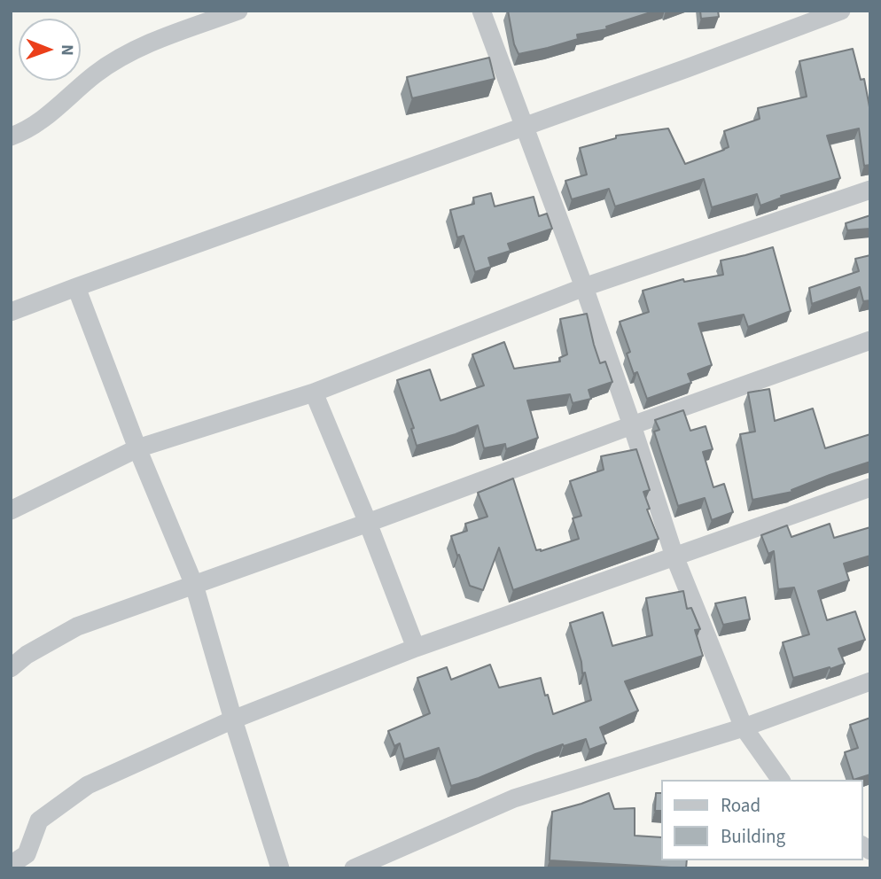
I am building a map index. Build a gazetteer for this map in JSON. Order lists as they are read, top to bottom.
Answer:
{
  "legend": ["Road", "Building"],
  "north": "right"
}
